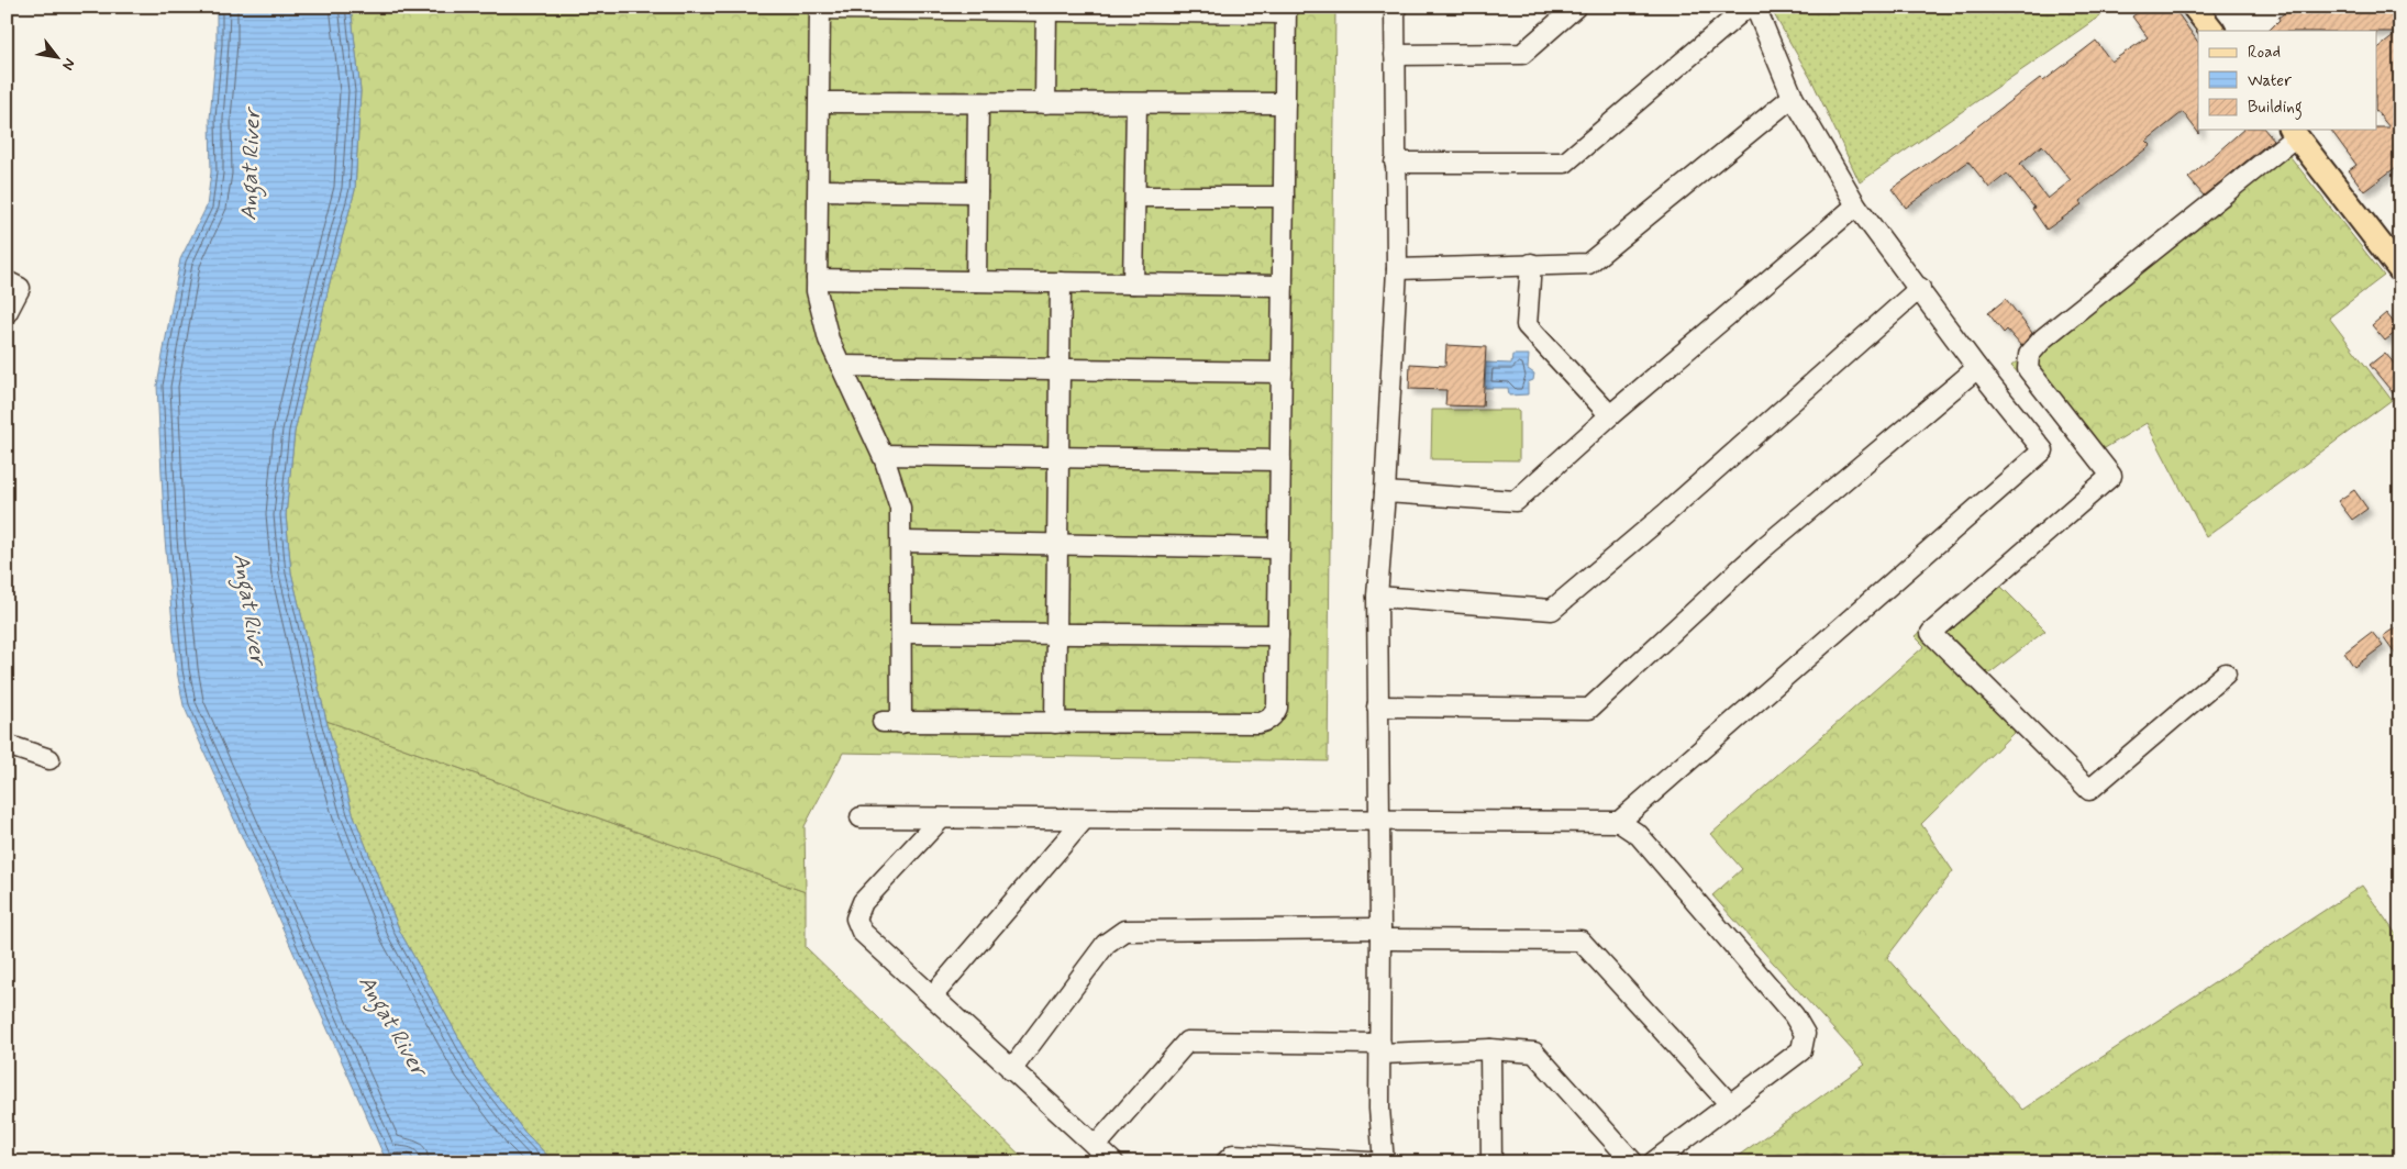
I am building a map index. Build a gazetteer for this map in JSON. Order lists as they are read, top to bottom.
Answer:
{
  "water": ["Angat River"],
  "legend": ["Road", "Water", "Building"],
  "north": "bottom right"
}
